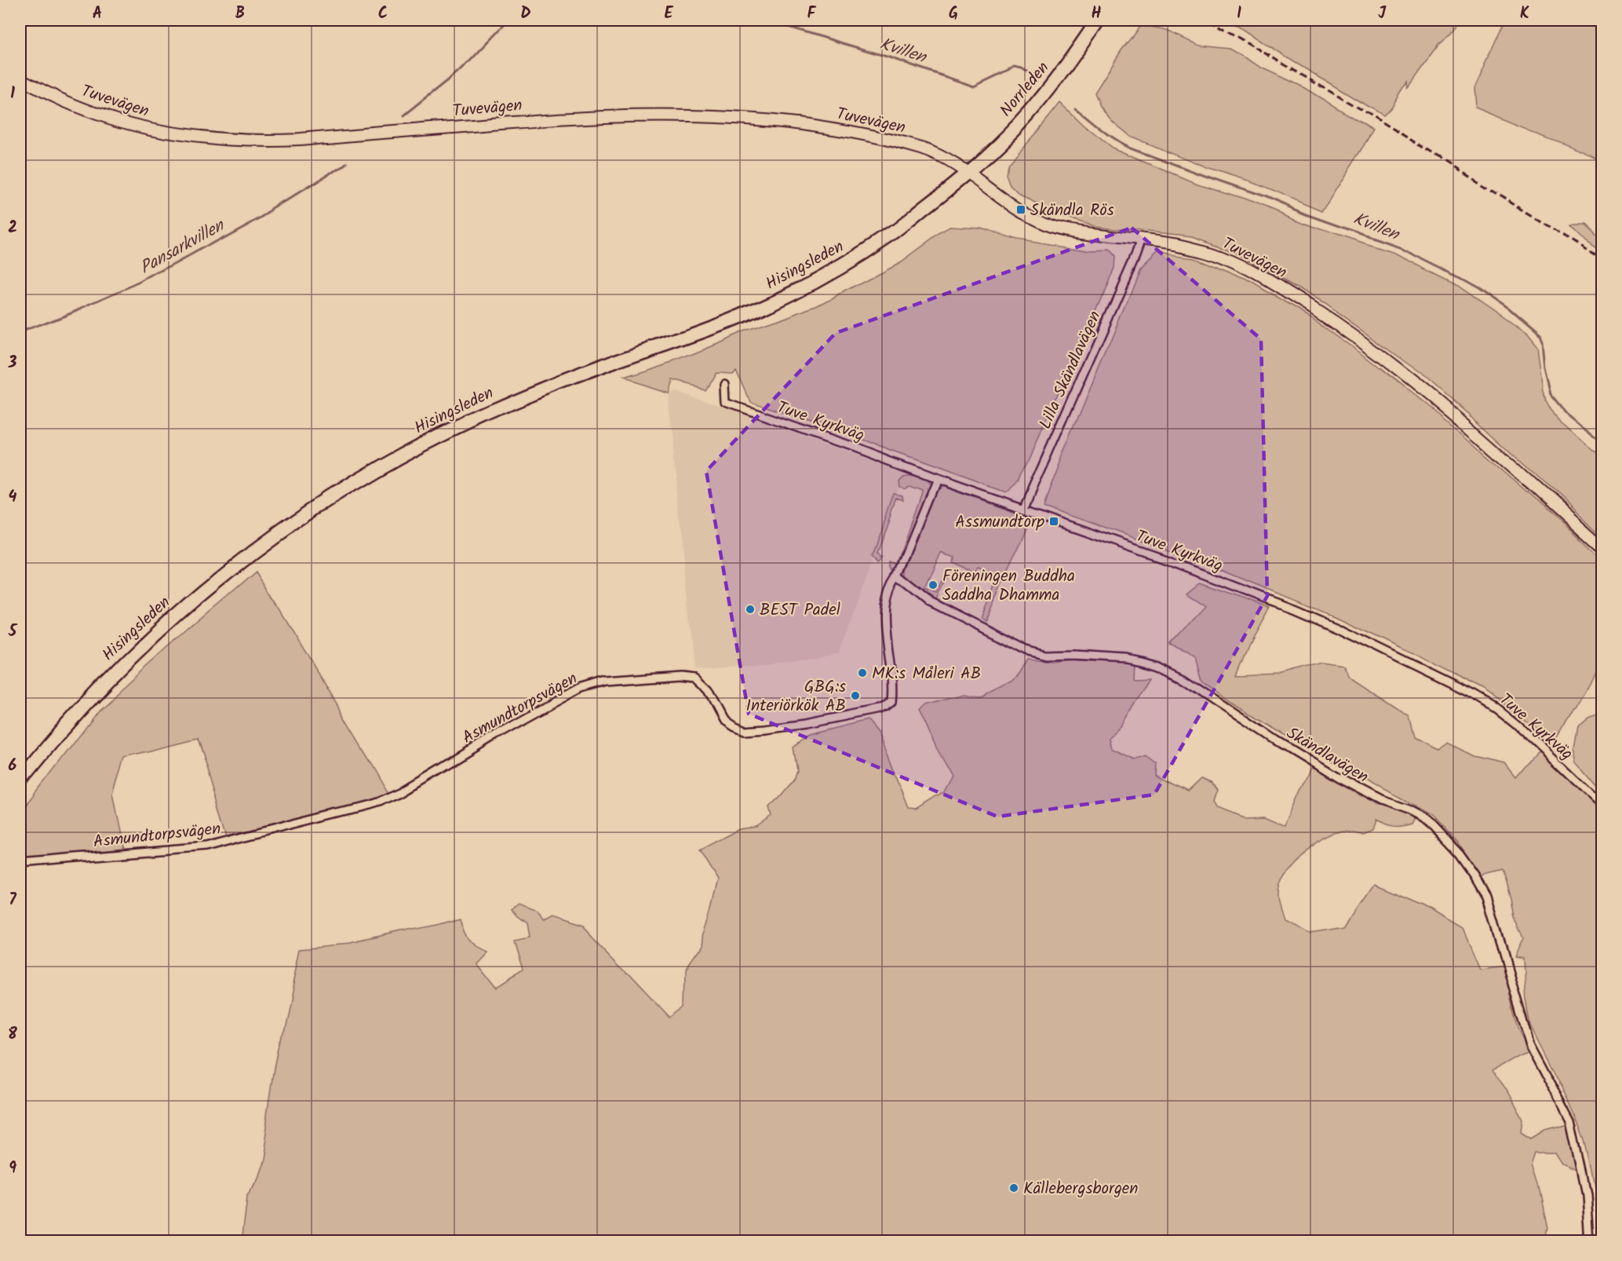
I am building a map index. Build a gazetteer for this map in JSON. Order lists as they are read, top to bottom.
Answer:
{
  "streets": {
    "highway": ["Norrleden", "Hisingsleden"],
    "main road": ["Tuvevägen"],
    "street": [
      "Lilla Skändlavägen",
      "Tuve Kyrkväg",
      "Asmundtorpsvägen",
      "Skändlavägen"
    ]
  },
  "crossings": [
    ["Norrleden", "Tuvevägen"],
    ["Norrleden", "Hisingsleden"],
    ["Tuvevägen", "Hisingsleden"],
    ["Tuvevägen", "Lilla Skändlavägen"],
    ["Lilla Skändlavägen", "Tuve Kyrkväg"],
    ["Asmundtorpsvägen", "Skändlavägen"]
  ],
  "water": ["Kvillen", "Pansarkvillen"],
  "places": {
    "transit": ["Skändla Rös", "Assmundtorp"],
    "other": [
      "Föreningen Buddha Saddha Dhamma",
      "BEST Padel",
      "MK:s Måleri AB",
      "GBG:s Interiörkök AB",
      "Källebergsborgen"
    ]
  },
  "grid": {
    "columns": [
      "A",
      "B",
      "C",
      "D",
      "E",
      "F",
      "G",
      "H",
      "I",
      "J",
      "K"
    ],
    "rows": [
      "1",
      "2",
      "3",
      "4",
      "5",
      "6",
      "7",
      "8",
      "9"
    ]
  }
}
